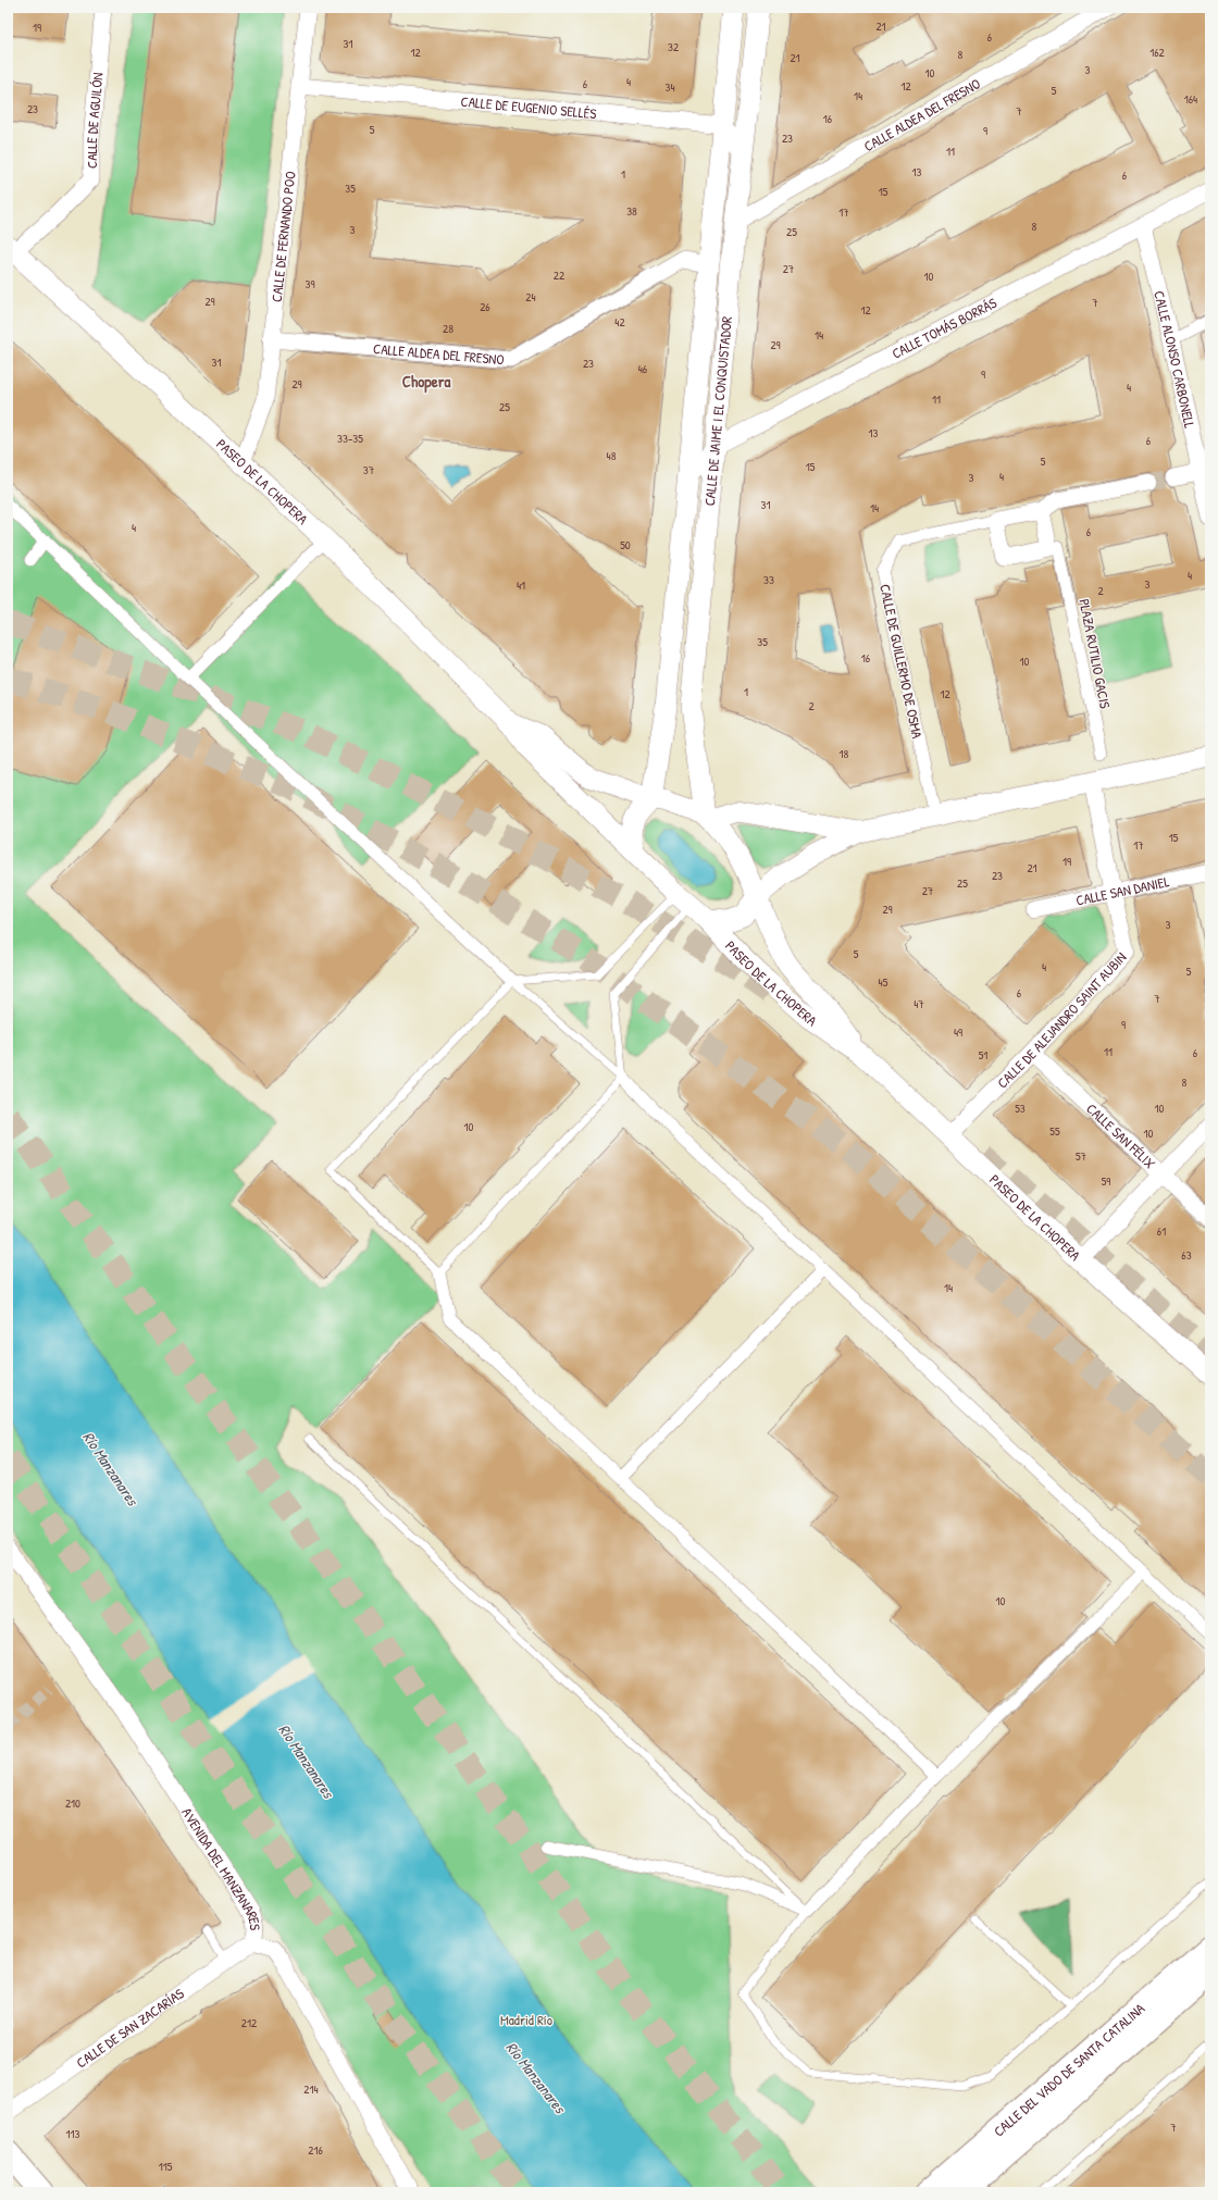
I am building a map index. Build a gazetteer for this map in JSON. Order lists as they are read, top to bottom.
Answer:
{
  "streets": {
    "main road": ["CALLE DEL VADO DE SANTA CATALINA"],
    "street": [
      "CALLE DE EUGENIO SELLÉS",
      "CALLE ALDEA DEL FRESNO",
      "CALLE DE AGUILÓN",
      "CALLE DE FERNANDO POO",
      "CALLE TOMÁS BORRÁS",
      "CALLE ALONSO CARBONELL",
      "CALLE DE JAIME I EL CONQUISTADOR",
      "PASEO DE LA CHOPERA",
      "PLAZA RUTILIO GACIS",
      "CALLE DE GUILLERMO DE OSMA",
      "CALLE SAN DANIEL",
      "CALLE DE ALEJANDRO SAINT AUBIN",
      "CALLE SAN FÉLIX",
      "AVENIDA DEL MANZANARES",
      "CALLE DE SAN ZACARÍAS"
    ]
  },
  "crossings": [
    ["CALLE DE EUGENIO SELLÉS", "CALLE DE FERNANDO POO"],
    ["CALLE DE EUGENIO SELLÉS", "CALLE DE JAIME I EL CONQUISTADOR"],
    ["CALLE ALDEA DEL FRESNO", "CALLE DE FERNANDO POO"],
    ["CALLE ALDEA DEL FRESNO", "CALLE DE JAIME I EL CONQUISTADOR"],
    ["CALLE DE AGUILÓN", "PASEO DE LA CHOPERA"],
    ["CALLE DE FERNANDO POO", "PASEO DE LA CHOPERA"],
    ["CALLE TOMÁS BORRÁS", "CALLE ALONSO CARBONELL"],
    ["CALLE TOMÁS BORRÁS", "CALLE DE JAIME I EL CONQUISTADOR"],
    ["CALLE DE JAIME I EL CONQUISTADOR", "PASEO DE LA CHOPERA"],
    ["PASEO DE LA CHOPERA", "CALLE DE ALEJANDRO SAINT AUBIN"],
    ["CALLE SAN DANIEL", "CALLE DE ALEJANDRO SAINT AUBIN"],
    ["CALLE DE ALEJANDRO SAINT AUBIN", "CALLE SAN FÉLIX"],
    ["AVENIDA DEL MANZANARES", "CALLE DE SAN ZACARÍAS"]
  ],
  "districts": ["Chopera"],
  "water": ["Río Manzanares"],
  "parks": ["Madrid Río"],
  "house_numbers": [
    "21",
    "19",
    "6",
    "31",
    "32",
    "12",
    "162",
    "8",
    "21",
    "3",
    "10",
    "4",
    "6",
    "12",
    "34",
    "5",
    "14",
    "164",
    "23",
    "7",
    "16",
    "5",
    "9",
    "23",
    "11",
    "13",
    "1",
    "6",
    "35",
    "15",
    "38",
    "17",
    "8",
    "3",
    "25",
    "27",
    "22",
    "10",
    "39",
    "24",
    "29",
    "7",
    "26",
    "12",
    "42",
    "28",
    "14",
    "29",
    "31",
    "23",
    "46",
    "9",
    "29",
    "4",
    "11",
    "25",
    "13",
    "33-35",
    "6",
    "48",
    "5",
    "15",
    "37",
    "4",
    "3",
    "31",
    "14",
    "4",
    "6",
    "50",
    "4",
    "33",
    "3",
    "41",
    "2",
    "35",
    "16",
    "10",
    "1",
    "12",
    "2",
    "18",
    "15",
    "17",
    "19",
    "21",
    "23",
    "25",
    "27",
    "29",
    "3",
    "5",
    "4",
    "5",
    "45",
    "6",
    "7",
    "47",
    "9",
    "49",
    "11",
    "6",
    "51",
    "8",
    "53",
    "10",
    "10",
    "55",
    "10",
    "57",
    "59",
    "61",
    "63",
    "14",
    "10",
    "210",
    "212",
    "214",
    "7",
    "113",
    "216",
    "115"
  ]
}
